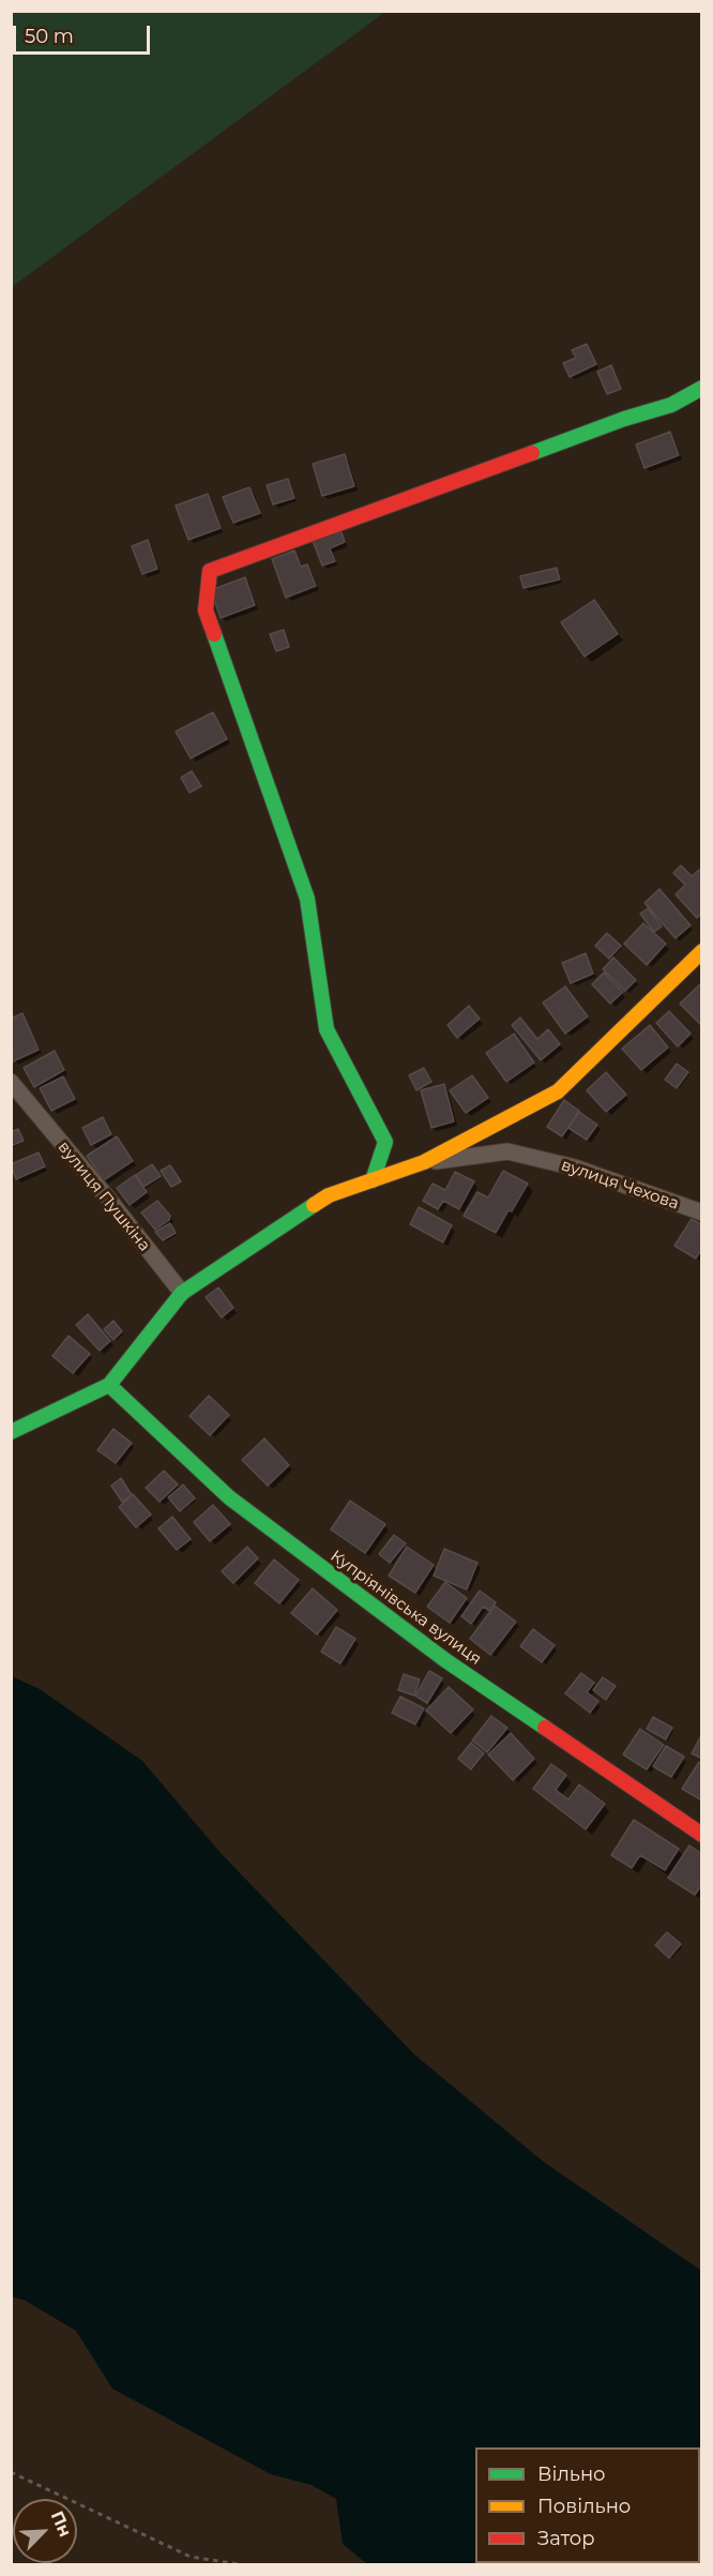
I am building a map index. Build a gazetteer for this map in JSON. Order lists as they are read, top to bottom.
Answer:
{
  "streets": {
    "street": ["вулиця Чехова", "вулиця Пушкіна", "Купріянівська вулиця"]
  },
  "legend": ["Вільно", "Повільно", "Затор"],
  "scale_bar": "50 m",
  "north": "top right"
}
